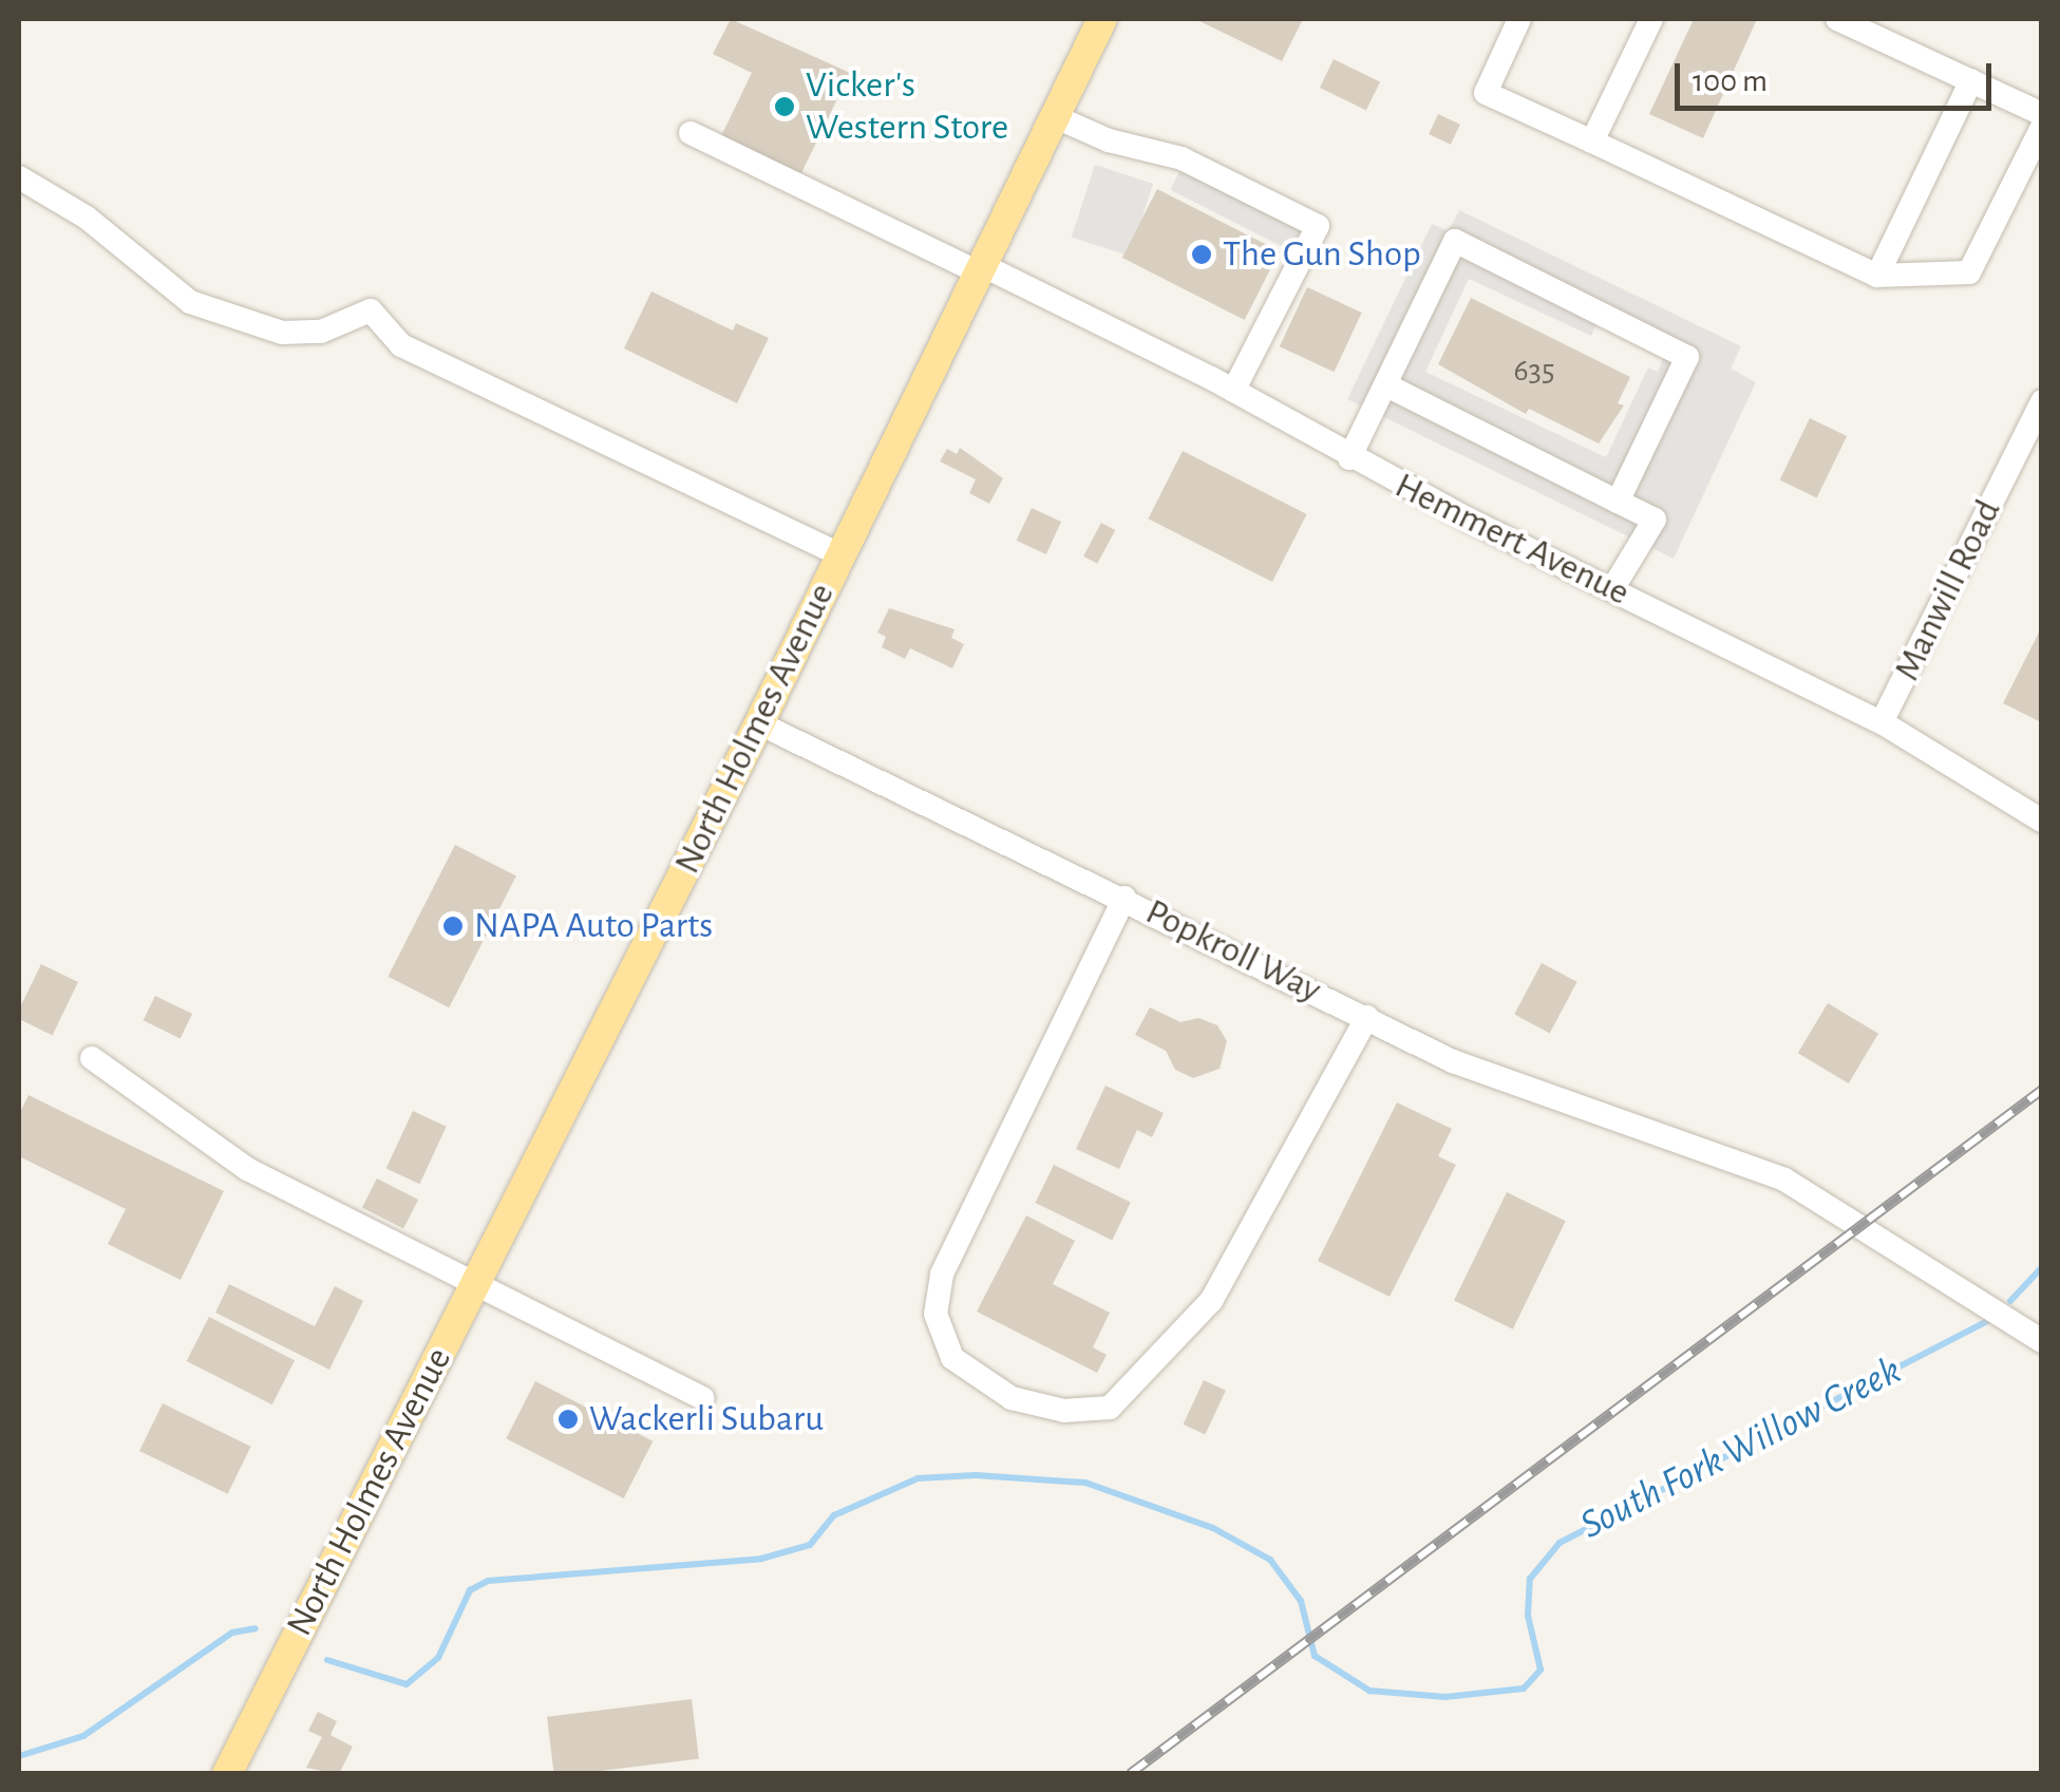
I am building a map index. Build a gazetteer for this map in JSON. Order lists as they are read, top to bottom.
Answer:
{
  "streets": {
    "main road": ["North Holmes Avenue"],
    "street": ["Hemmert Avenue", "Manwill Road", "Popkroll Way"]
  },
  "crossings": [
    ["Hemmert Avenue", "Manwill Road"],
    ["Hemmert Avenue", "North Holmes Avenue"],
    ["North Holmes Avenue", "Popkroll Way"]
  ],
  "water": ["South Fork Willow Creek"],
  "places": [
    "Vicker's Western Store",
    "The Gun Shop",
    "NAPA Auto Parts",
    "Wackerli Subaru"
  ],
  "house_numbers": ["635"],
  "scale_bar": "100 m"
}
